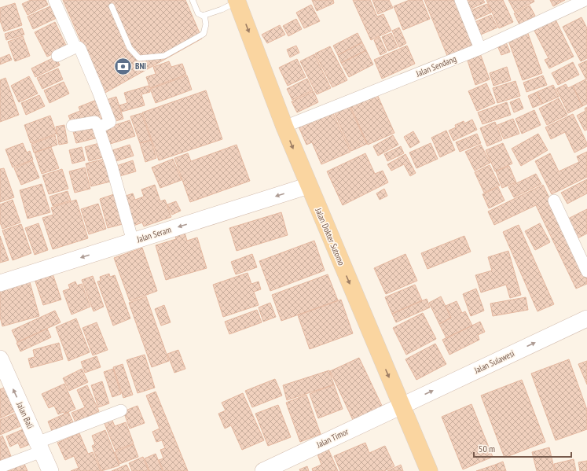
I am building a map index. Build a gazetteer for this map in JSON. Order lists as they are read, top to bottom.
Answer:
{
  "streets": {
    "main road": [
      "Jalan Seram",
      "Jalan Dokter Sutomo",
      "Jalan Sulawesi",
      "Jalan Bali",
      "Jalan Timor"
    ],
    "street": ["Jalan Sendang"]
  },
  "crossings": [
    ["Jalan Sendang", "Jalan Dokter Sutomo"],
    ["Jalan Seram", "Jalan Dokter Sutomo"],
    ["Jalan Dokter Sutomo", "Jalan Sulawesi"],
    ["Jalan Dokter Sutomo", "Jalan Timor"],
    ["Jalan Sulawesi", "Jalan Timor"]
  ],
  "one_way": [
    "Jalan Seram",
    "Jalan Dokter Sutomo",
    "Jalan Sulawesi",
    "Jalan Bali"
  ],
  "places": {
    "bank": ["BNI"]
  },
  "scale_bar": "50 m"
}
